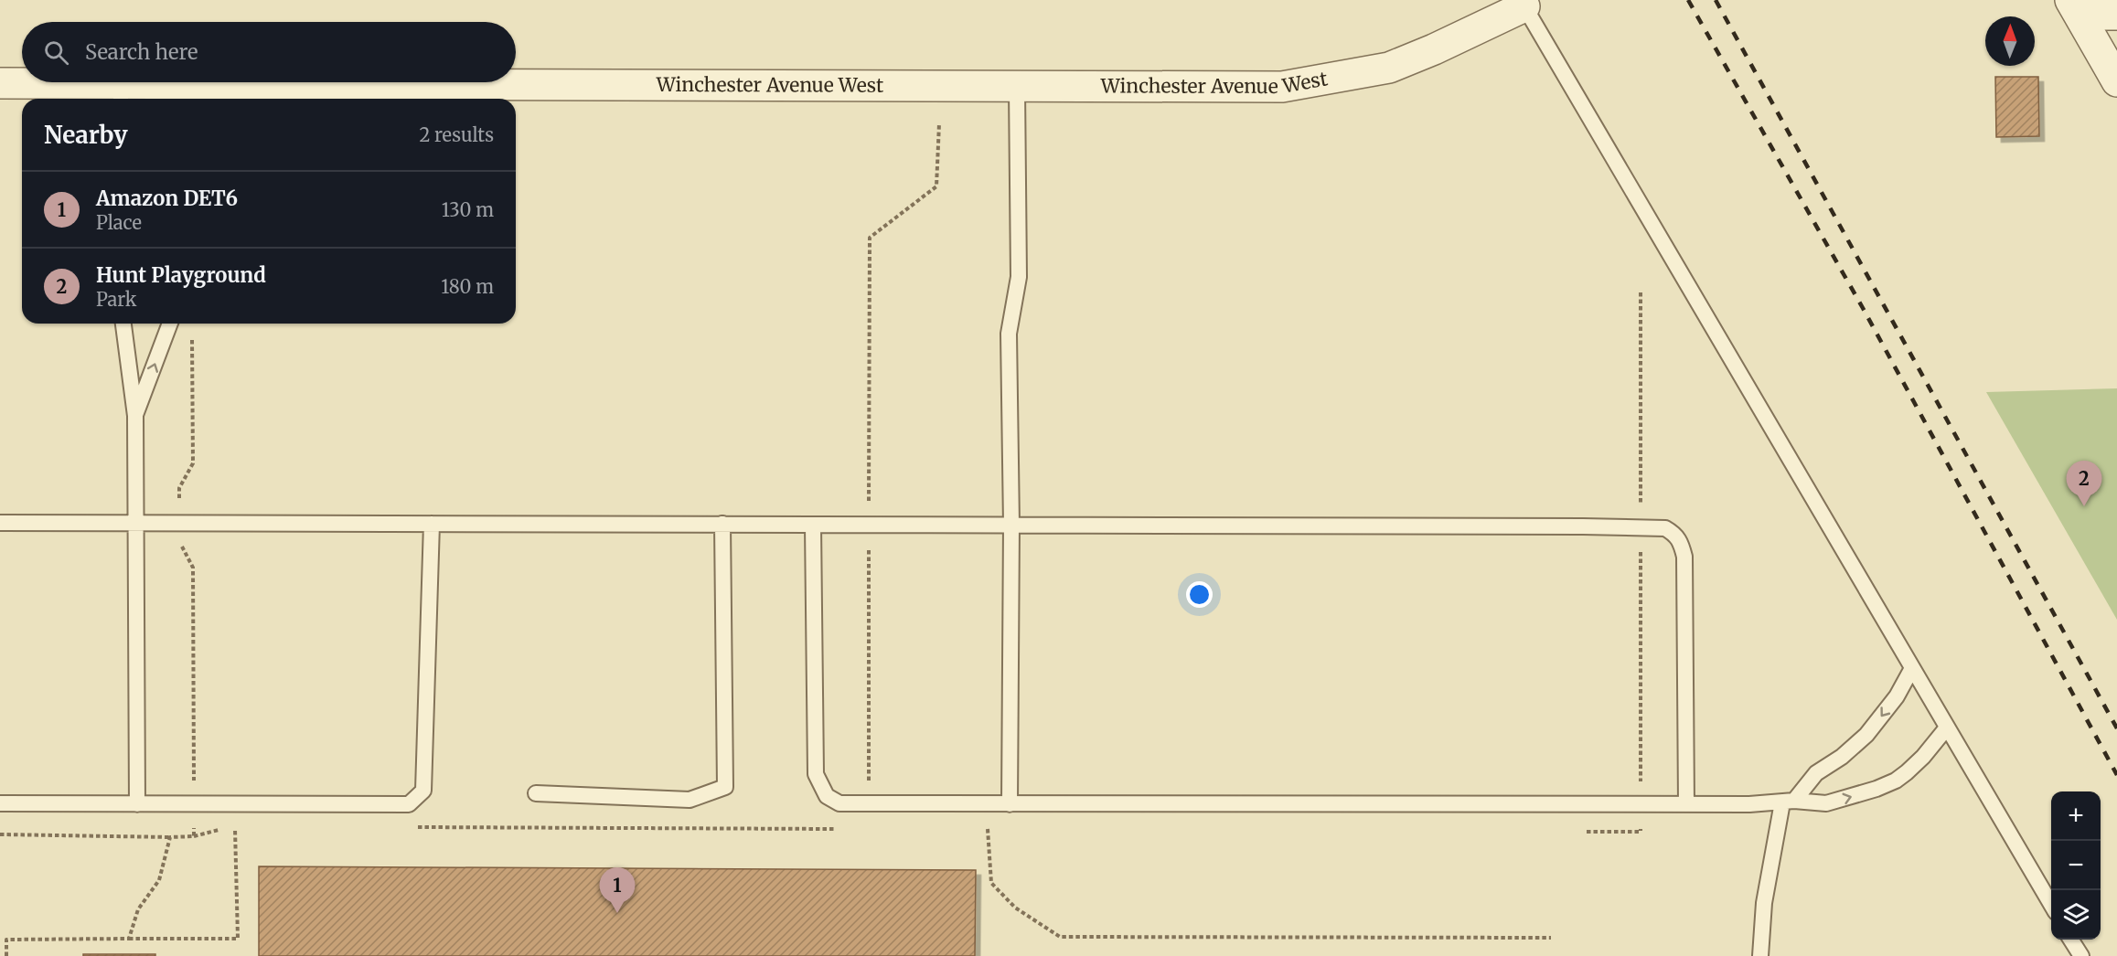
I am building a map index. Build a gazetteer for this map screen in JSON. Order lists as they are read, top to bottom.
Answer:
{
  "streets": {
    "street": ["Winchester Avenue West"]
  },
  "north": "top",
  "page": {
    "search": "Search here",
    "heading": ["Nearby", "2 results"],
    "list": [
      {
        "mark": "1",
        "name": "Amazon DET6",
        "note": "Place",
        "value": "130 m"
      },
      {
        "mark": "2",
        "name": "Hunt Playground",
        "note": "Park",
        "value": "180 m"
      }
    ],
    "pins": ["2", "1"],
    "map_buttons": ["+", "−"]
  }
}
